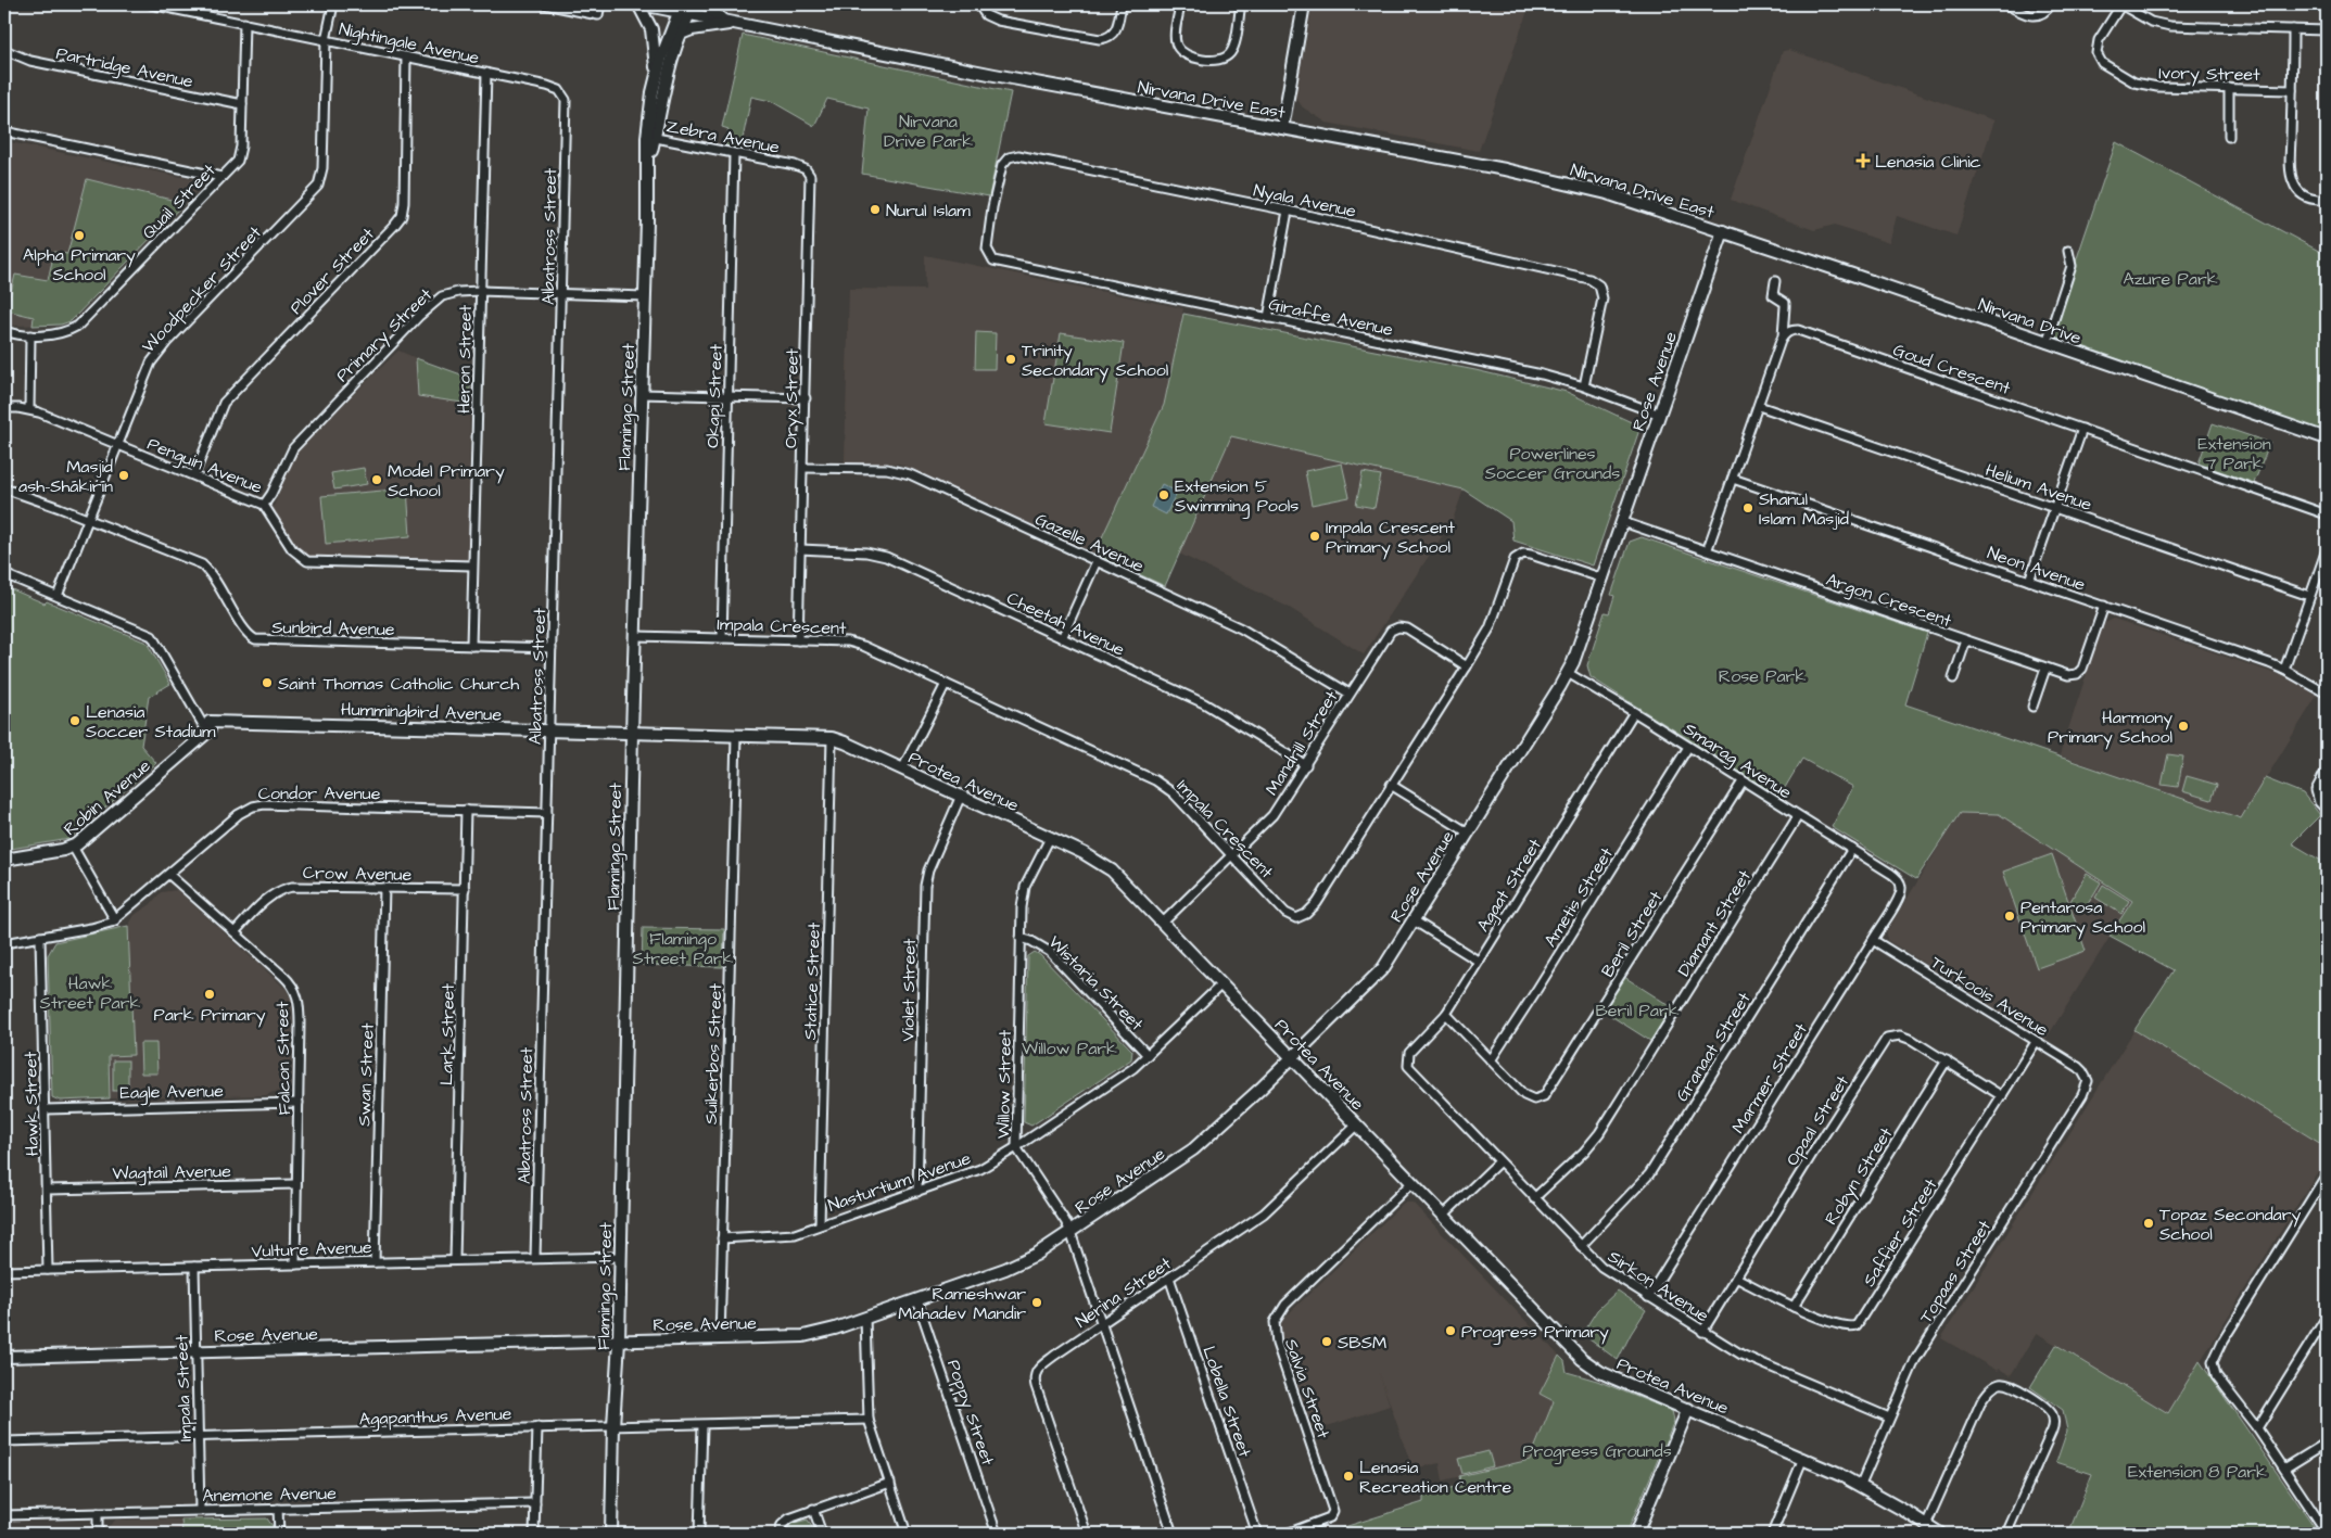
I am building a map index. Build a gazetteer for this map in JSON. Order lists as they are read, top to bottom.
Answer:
{
  "streets": {
    "street": [
      "Nightingale Avenue",
      "Partridge Avenue",
      "Ivory Street",
      "Nirvana Drive East",
      "Zebra Avenue",
      "Nyala Avenue",
      "Quail Street",
      "Albatross Street",
      "Plover Street",
      "Woodpecker Street",
      "Giraffe Avenue",
      "Nirvana Drive",
      "Primary Street",
      "Heron Street",
      "Goud Crescent",
      "Rose Avenue",
      "Okapi Street",
      "Oryx Street",
      "Flamingo Street",
      "Penguin Avenue",
      "Helium Avenue",
      "Gazelle Avenue",
      "Neon Avenue",
      "Argon Crescent",
      "Cheetah Avenue",
      "Impala Crescent",
      "Sunbird Avenue",
      "Hummingbird Avenue",
      "Mandrill Street",
      "Smarag Avenue",
      "Protea Avenue",
      "Condor Avenue",
      "Robin Avenue",
      "Crow Avenue",
      "Agaat Street",
      "Ametis Street",
      "Diamant Street",
      "Beril Street",
      "Statice Street",
      "Wistaria Street",
      "Violet Street",
      "Turkoois Avenue",
      "Lark Street",
      "Granaat Street",
      "Suikerbos Street",
      "Falcon Street",
      "Swan Street",
      "Marmer Street",
      "Willow Street",
      "Eagle Avenue",
      "Hawk Street",
      "Opaal Street",
      "Wagtail Avenue",
      "Robyn Street",
      "Nasturtium Avenue",
      "Saffier Street",
      "Vulture Avenue",
      "Topaas Street",
      "Sirkon Avenue",
      "Nerina Street",
      "Impala Street",
      "Salvia Street",
      "Lobella Street",
      "Poppy Street",
      "Agapanthus Avenue",
      "Anemone Avenue"
    ]
  },
  "crossings": [
    ["Nightingale Avenue", "Quail Street"],
    ["Nightingale Avenue", "Albatross Street"],
    ["Nightingale Avenue", "Plover Street"],
    ["Nightingale Avenue", "Woodpecker Street"],
    ["Nightingale Avenue", "Heron Street"],
    ["Partridge Avenue", "Quail Street"],
    ["Nirvana Drive East", "Nirvana Drive"],
    ["Nirvana Drive East", "Rose Avenue"],
    ["Nirvana Drive East", "Flamingo Street"],
    ["Zebra Avenue", "Okapi Street"],
    ["Zebra Avenue", "Oryx Street"],
    ["Zebra Avenue", "Flamingo Street"],
    ["Nyala Avenue", "Giraffe Avenue"],
    ["Albatross Street", "Primary Street"],
    ["Albatross Street", "Sunbird Avenue"],
    ["Albatross Street", "Hummingbird Avenue"],
    ["Albatross Street", "Condor Avenue"],
    ["Albatross Street", "Vulture Avenue"],
    ["Plover Street", "Penguin Avenue"],
    ["Woodpecker Street", "Penguin Avenue"],
    ["Woodpecker Street", "Sunbird Avenue"],
    ["Giraffe Avenue", "Rose Avenue"],
    ["Nirvana Drive", "Rose Avenue"],
    ["Primary Street", "Heron Street"],
    ["Primary Street", "Flamingo Street"],
    ["Primary Street", "Penguin Avenue"],
    ["Heron Street", "Penguin Avenue"],
    ["Heron Street", "Sunbird Avenue"],
    ["Rose Avenue", "Flamingo Street"],
    ["Rose Avenue", "Argon Crescent"],
    ["Rose Avenue", "Impala Crescent"],
    ["Rose Avenue", "Smarag Avenue"],
    ["Rose Avenue", "Protea Avenue"],
    ["Rose Avenue", "Suikerbos Street"],
    ["Rose Avenue", "Willow Street"],
    ["Rose Avenue", "Impala Street"],
    ["Rose Avenue", "Poppy Street"],
    ["Okapi Street", "Impala Crescent"],
    ["Oryx Street", "Gazelle Avenue"],
    ["Oryx Street", "Cheetah Avenue"],
    ["Oryx Street", "Impala Crescent"],
    ["Flamingo Street", "Impala Crescent"],
    ["Flamingo Street", "Hummingbird Avenue"],
    ["Flamingo Street", "Protea Avenue"],
    ["Flamingo Street", "Vulture Avenue"],
    ["Flamingo Street", "Agapanthus Avenue"],
    ["Gazelle Avenue", "Mandrill Street"],
    ["Neon Avenue", "Argon Crescent"],
    ["Cheetah Avenue", "Mandrill Street"],
    ["Impala Crescent", "Mandrill Street"],
    ["Hummingbird Avenue", "Protea Avenue"],
    ["Hummingbird Avenue", "Robin Avenue"],
    ["Mandrill Street", "Protea Avenue"],
    ["Smarag Avenue", "Agaat Street"],
    ["Smarag Avenue", "Ametis Street"],
    ["Smarag Avenue", "Diamant Street"],
    ["Smarag Avenue", "Beril Street"],
    ["Smarag Avenue", "Granaat Street"],
    ["Smarag Avenue", "Marmer Street"],
    ["Protea Avenue", "Statice Street"],
    ["Protea Avenue", "Violet Street"],
    ["Protea Avenue", "Suikerbos Street"],
    ["Protea Avenue", "Willow Street"],
    ["Protea Avenue", "Nasturtium Avenue"],
    ["Protea Avenue", "Topaas Street"],
    ["Protea Avenue", "Nerina Street"],
    ["Protea Avenue", "Salvia Street"],
    ["Condor Avenue", "Lark Street"],
    ["Condor Avenue", "Falcon Street"],
    ["Condor Avenue", "Hawk Street"],
    ["Crow Avenue", "Lark Street"],
    ["Crow Avenue", "Falcon Street"],
    ["Crow Avenue", "Swan Street"],
    ["Agaat Street", "Beril Street"],
    ["Agaat Street", "Sirkon Avenue"],
    ["Ametis Street", "Beril Street"],
    ["Diamant Street", "Sirkon Avenue"],
    ["Statice Street", "Nasturtium Avenue"],
    ["Wistaria Street", "Willow Street"],
    ["Wistaria Street", "Nasturtium Avenue"],
    ["Violet Street", "Nasturtium Avenue"],
    ["Turkoois Avenue", "Marmer Street"],
    ["Turkoois Avenue", "Saffier Street"],
    ["Turkoois Avenue", "Topaas Street"],
    ["Lark Street", "Vulture Avenue"],
    ["Granaat Street", "Sirkon Avenue"],
    ["Suikerbos Street", "Nasturtium Avenue"],
    ["Falcon Street", "Eagle Avenue"],
    ["Falcon Street", "Wagtail Avenue"],
    ["Falcon Street", "Vulture Avenue"],
    ["Swan Street", "Vulture Avenue"],
    ["Marmer Street", "Sirkon Avenue"],
    ["Willow Street", "Nasturtium Avenue"],
    ["Willow Street", "Nerina Street"],
    ["Eagle Avenue", "Hawk Street"],
    ["Hawk Street", "Wagtail Avenue"],
    ["Hawk Street", "Vulture Avenue"],
    ["Opaal Street", "Robyn Street"],
    ["Opaal Street", "Saffier Street"],
    ["Opaal Street", "Sirkon Avenue"],
    ["Robyn Street", "Saffier Street"],
    ["Vulture Avenue", "Impala Street"],
    ["Topaas Street", "Sirkon Avenue"],
    ["Nerina Street", "Lobella Street"],
    ["Impala Street", "Agapanthus Avenue"],
    ["Impala Street", "Anemone Avenue"]
  ],
  "parks": [
    "Nirvana Drive Park",
    "Azure Park",
    "Extension 7 Park",
    "Powerlines Soccer Grounds",
    "Rose Park",
    "Flamingo Street Park",
    "Hawk Street Park",
    "Beril Park",
    "Willow Park",
    "Progress Grounds",
    "Extension 8 Park"
  ],
  "places": {
    "health": ["Lenasia Clinic"],
    "other": [
      "Nurul Islam",
      "Alpha Primary School",
      "Trinity Secondary School",
      "Masjid ash-Shākirīn",
      "Model Primary School",
      "Extension 5 Swimming Pools",
      "Shanul Islam Masjid",
      "Impala Crescent Primary School",
      "Saint Thomas Catholic Church",
      "Lenasia Soccer Stadium",
      "Harmony Primary School",
      "Pentarosa Primary School",
      "Park Primary",
      "Topaz Secondary School",
      "Rameshwar Mahadev Mandir",
      "Progress Primary",
      "SBSM",
      "Lenasia Recreation Centre"
    ]
  }
}
